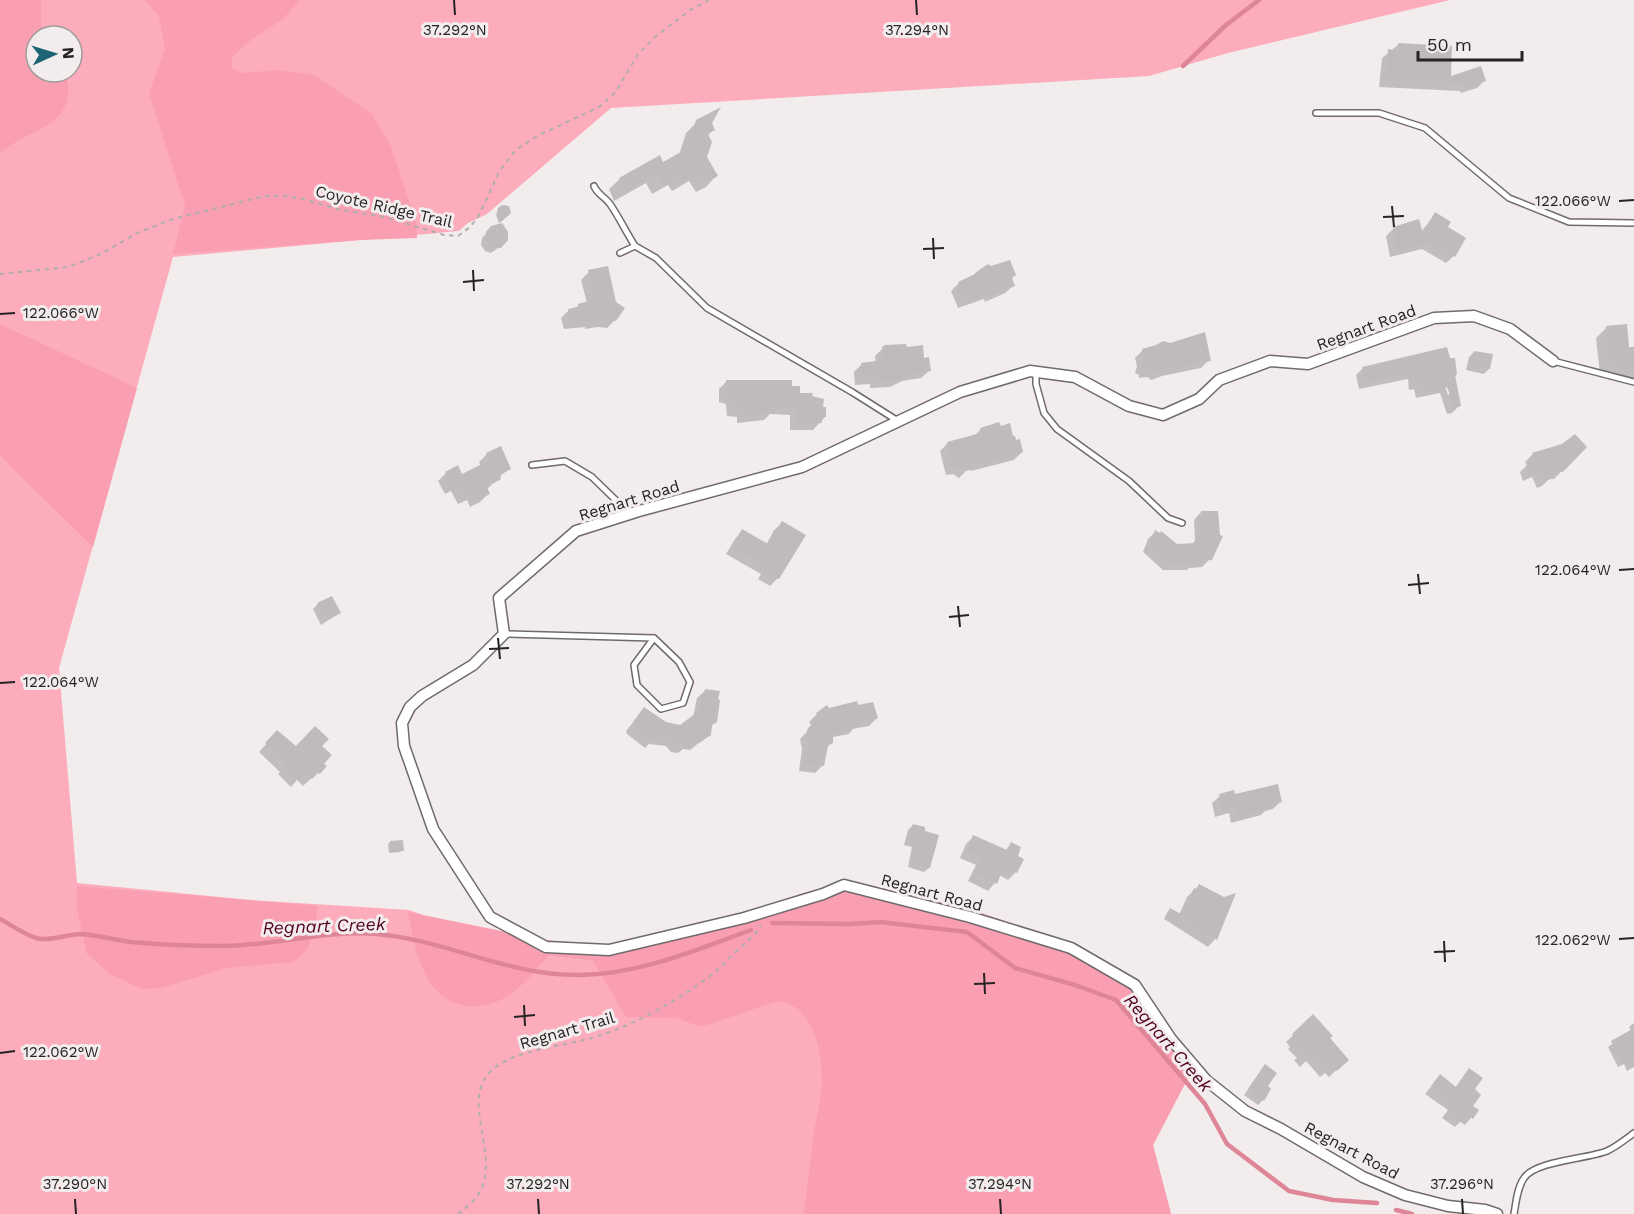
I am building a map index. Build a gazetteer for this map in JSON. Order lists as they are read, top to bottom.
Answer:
{
  "streets": {
    "street": ["Regnart Road"],
    "path": ["Coyote Ridge Trail", "Regnart Trail"]
  },
  "water": ["Regnart Creek"],
  "scale_bar": "50 m",
  "north": "right",
  "coordinates": [
    "37.292°N",
    "37.294°N",
    "122.066°W",
    "122.064°W",
    "122.062°W",
    "37.290°N",
    "37.296°N"
  ]
}
